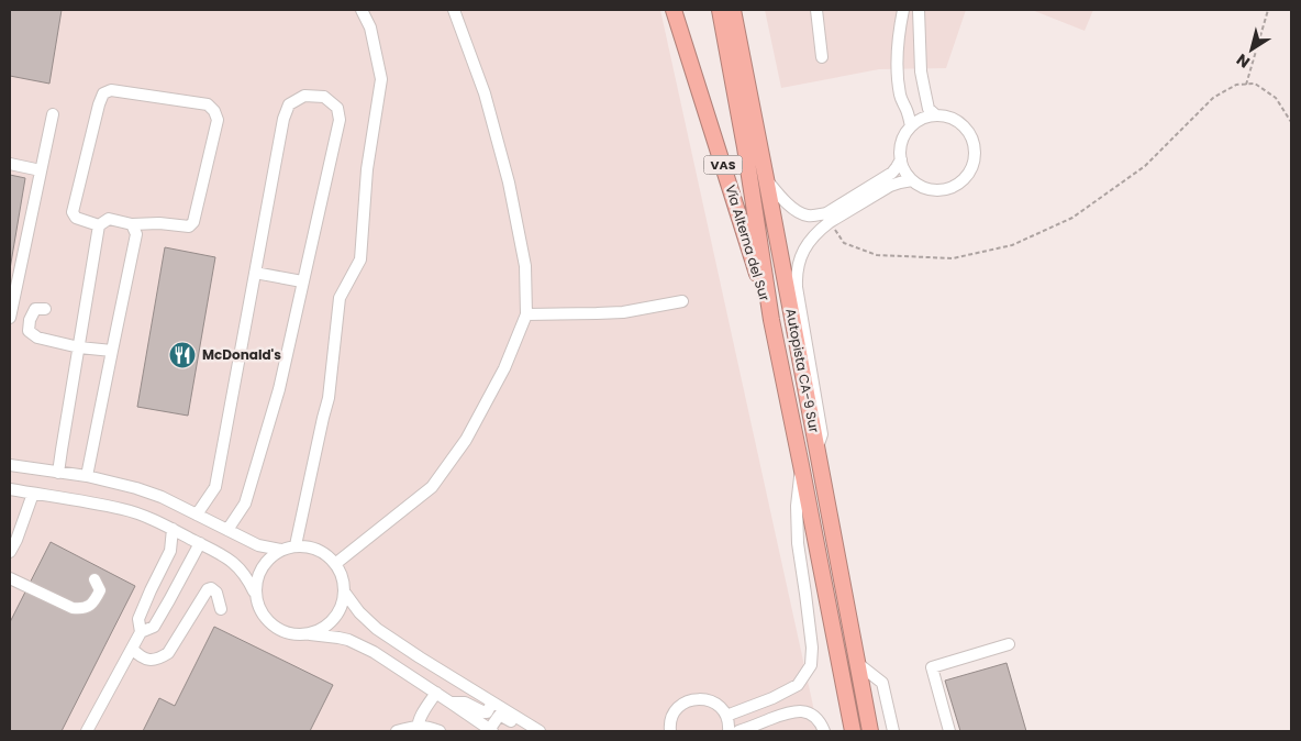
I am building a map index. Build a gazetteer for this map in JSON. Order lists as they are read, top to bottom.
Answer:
{
  "streets": {
    "highway": ["VAS", "Vía Alterna del Sur", "Autopista CA-9 Sur"]
  },
  "crossings": [
    ["Vía Alterna del Sur", "Autopista CA-9 Sur"]
  ],
  "places": {
    "restaurant": ["McDonald's"]
  },
  "north": "bottom left"
}
